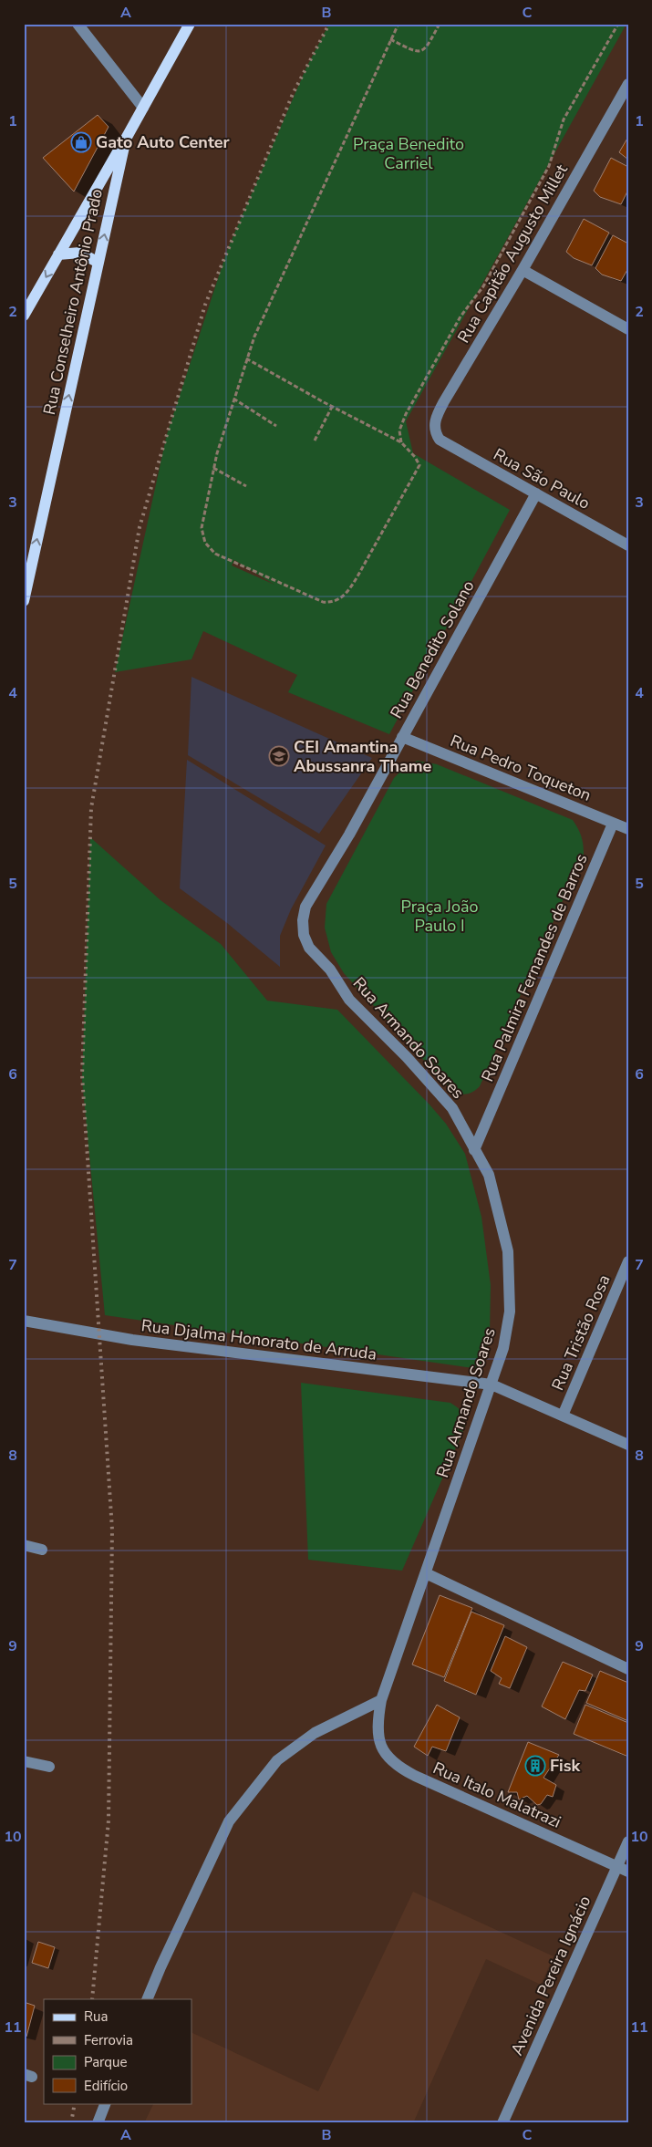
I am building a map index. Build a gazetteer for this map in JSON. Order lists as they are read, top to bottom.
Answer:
{
  "streets": {
    "main road": ["Rua Conselheiro Antônio Prado"],
    "street": [
      "Rua Capitão Augusto Millet",
      "Rua São Paulo",
      "Rua Benedito Solano",
      "Rua Pedro Toqueton",
      "Rua Palmira Fernandes de Barros",
      "Rua Armando Soares",
      "Rua Tristão Rosa",
      "Rua Djalma Honorato de Arruda",
      "Rua Italo Malatrazi",
      "Avenida Pereira Ignácio"
    ]
  },
  "crossings": [
    ["Rua Capitão Augusto Millet", "Rua São Paulo"],
    ["Rua São Paulo", "Rua Benedito Solano"],
    ["Rua Benedito Solano", "Rua Pedro Toqueton"],
    ["Rua Benedito Solano", "Rua Armando Soares"],
    ["Rua Pedro Toqueton", "Rua Palmira Fernandes de Barros"],
    ["Rua Palmira Fernandes de Barros", "Rua Armando Soares"],
    ["Rua Armando Soares", "Rua Djalma Honorato de Arruda"],
    ["Rua Armando Soares", "Rua Italo Malatrazi"],
    ["Rua Tristão Rosa", "Rua Djalma Honorato de Arruda"],
    ["Rua Italo Malatrazi", "Avenida Pereira Ignácio"]
  ],
  "parks": ["Praça Benedito Carriel", "Praça João Paulo I"],
  "places": {
    "shop": ["Gato Auto Center"],
    "school or university": ["CEI Amantina Abussanra Thame"],
    "building": ["Fisk"]
  },
  "legend": [
    "Rua",
    "Ferrovia",
    "Parque",
    "Edifício"
  ],
  "grid": {
    "columns": ["A", "B", "C"],
    "rows": [
      "1",
      "2",
      "3",
      "4",
      "5",
      "6",
      "7",
      "8",
      "9",
      "10",
      "11"
    ]
  }
}
